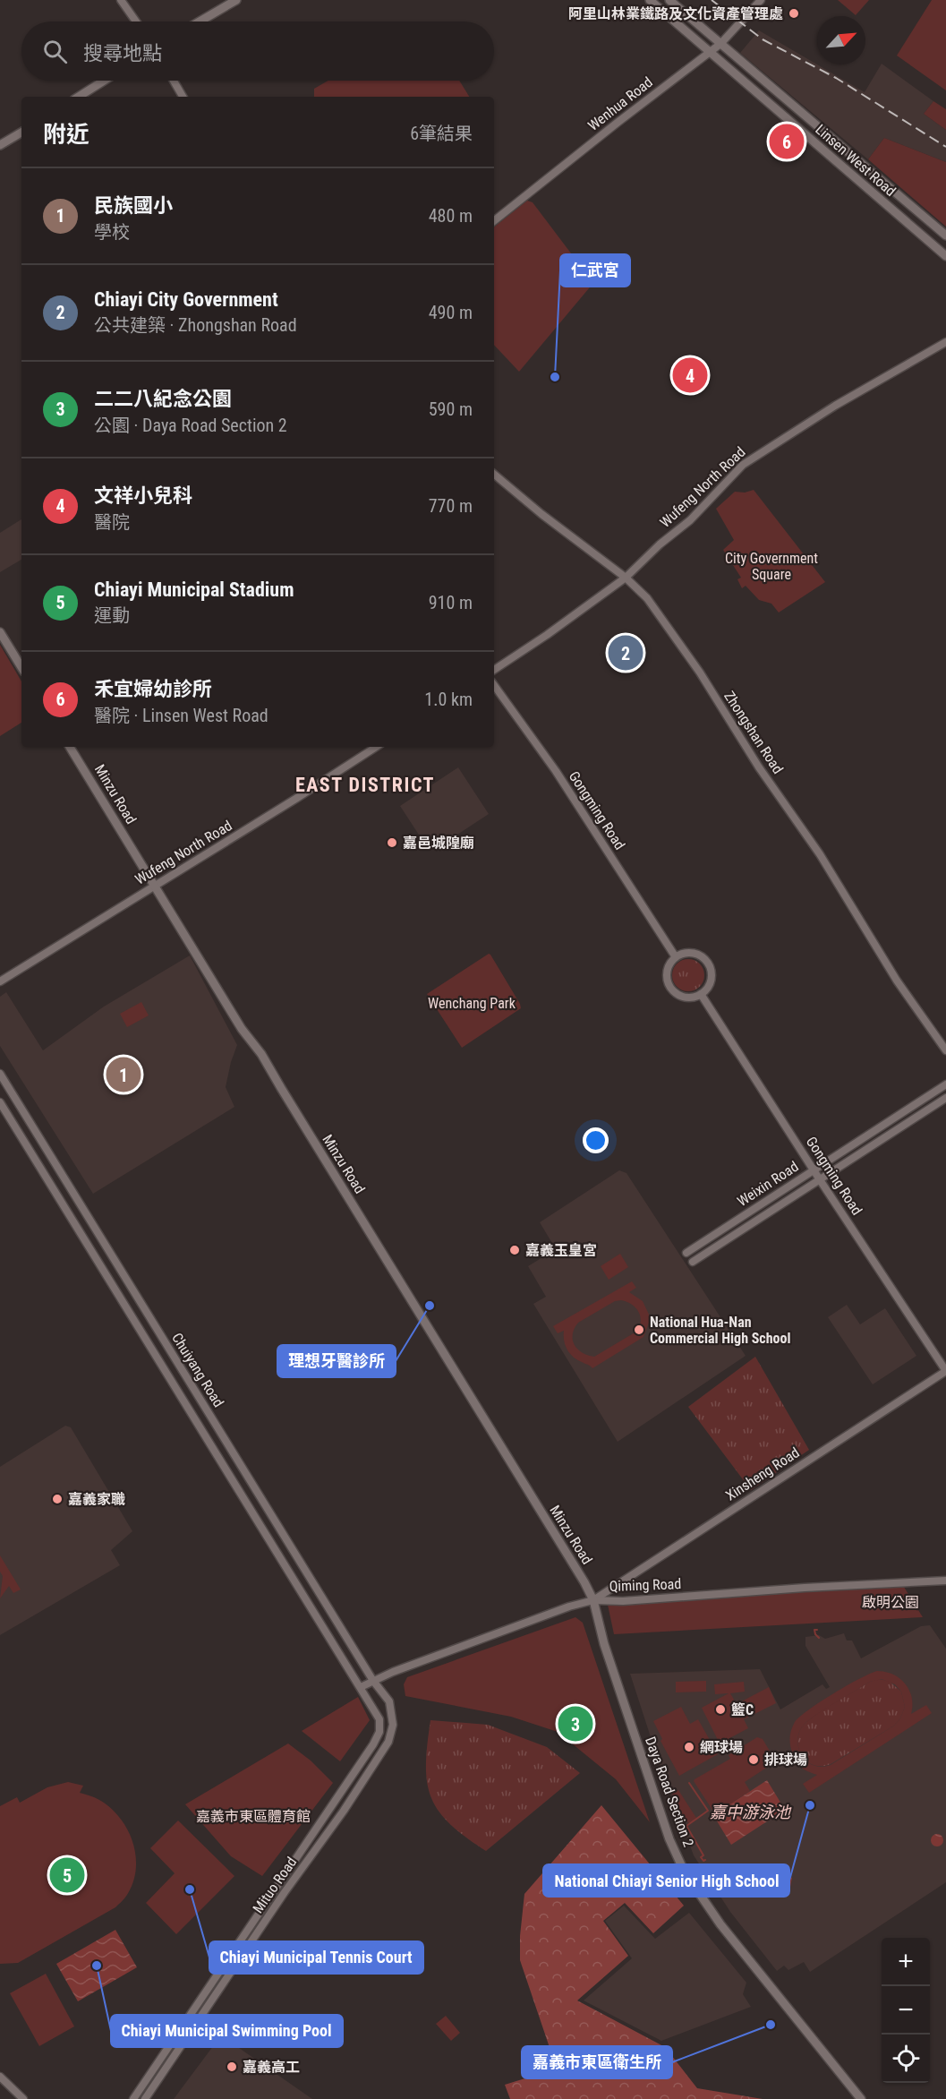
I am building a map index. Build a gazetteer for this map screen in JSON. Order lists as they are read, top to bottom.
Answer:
{
  "streets": {
    "main road": ["Linsen West Road", "Minzu Road", "Daya Road Section 2"],
    "street": [
      "Wenhua Road",
      "Wufeng North Road",
      "Zhongshan Road",
      "Gongming Road",
      "Weixin Road",
      "Chuiyang Road",
      "Xinsheng Road",
      "Qiming Road",
      "Mituo Road"
    ]
  },
  "crossings": [
    ["Wenhua Road", "Linsen West Road"],
    ["Wufeng North Road", "Zhongshan Road"],
    ["Wufeng North Road", "Minzu Road"],
    ["Minzu Road", "Xinsheng Road"],
    ["Minzu Road", "Qiming Road"],
    ["Minzu Road", "Daya Road Section 2"],
    ["Gongming Road", "Weixin Road"],
    ["Gongming Road", "Xinsheng Road"],
    ["Chuiyang Road", "Qiming Road"],
    ["Chuiyang Road", "Mituo Road"],
    ["Xinsheng Road", "Qiming Road"],
    ["Xinsheng Road", "Daya Road Section 2"],
    ["Qiming Road", "Daya Road Section 2"],
    ["Qiming Road", "Mituo Road"]
  ],
  "districts": ["EAST DISTRICT"],
  "water": ["嘉中游泳池"],
  "parks": [
    "City Government Square",
    "Wenchang Park",
    "啟明公園",
    "嘉義市東區體育館"
  ],
  "places": [
    "阿里山林業鐵路及文化資產管理處",
    "仁武宮",
    "嘉邑城隍廟",
    "嘉義玉皇宮",
    "理想牙醫診所",
    "National Hua-Nan Commercial High School",
    "嘉義家職",
    "籃C",
    "網球場",
    "排球場",
    "National Chiayi Senior High School",
    "Chiayi Municipal Tennis Court",
    "Chiayi Municipal Swimming Pool",
    "嘉義市東區衛生所",
    "嘉義高工"
  ],
  "north": "top right",
  "page": {
    "search": "搜尋地點",
    "heading": ["附近", "6筆結果"],
    "pins": [
      "6",
      "4",
      "2",
      "1",
      "3",
      "5"
    ],
    "list": [
      {
        "mark": "1",
        "name": "民族國小",
        "note": "學校",
        "value": "480 m"
      },
      {
        "mark": "2",
        "name": "Chiayi City Government",
        "note": "公共建築 · Zhongshan Road",
        "value": "490 m"
      },
      {
        "mark": "3",
        "name": "二二八紀念公園",
        "note": "公園 · Daya Road Section 2",
        "value": "590 m"
      },
      {
        "mark": "4",
        "name": "文祥小兒科",
        "note": "醫院",
        "value": "770 m"
      },
      {
        "mark": "5",
        "name": "Chiayi Municipal Stadium",
        "note": "運動",
        "value": "910 m"
      },
      {
        "mark": "6",
        "name": "禾宜婦幼診所",
        "note": "醫院 · Linsen West Road",
        "value": "1.0 km"
      }
    ],
    "map_buttons": ["+", "−"]
  }
}
